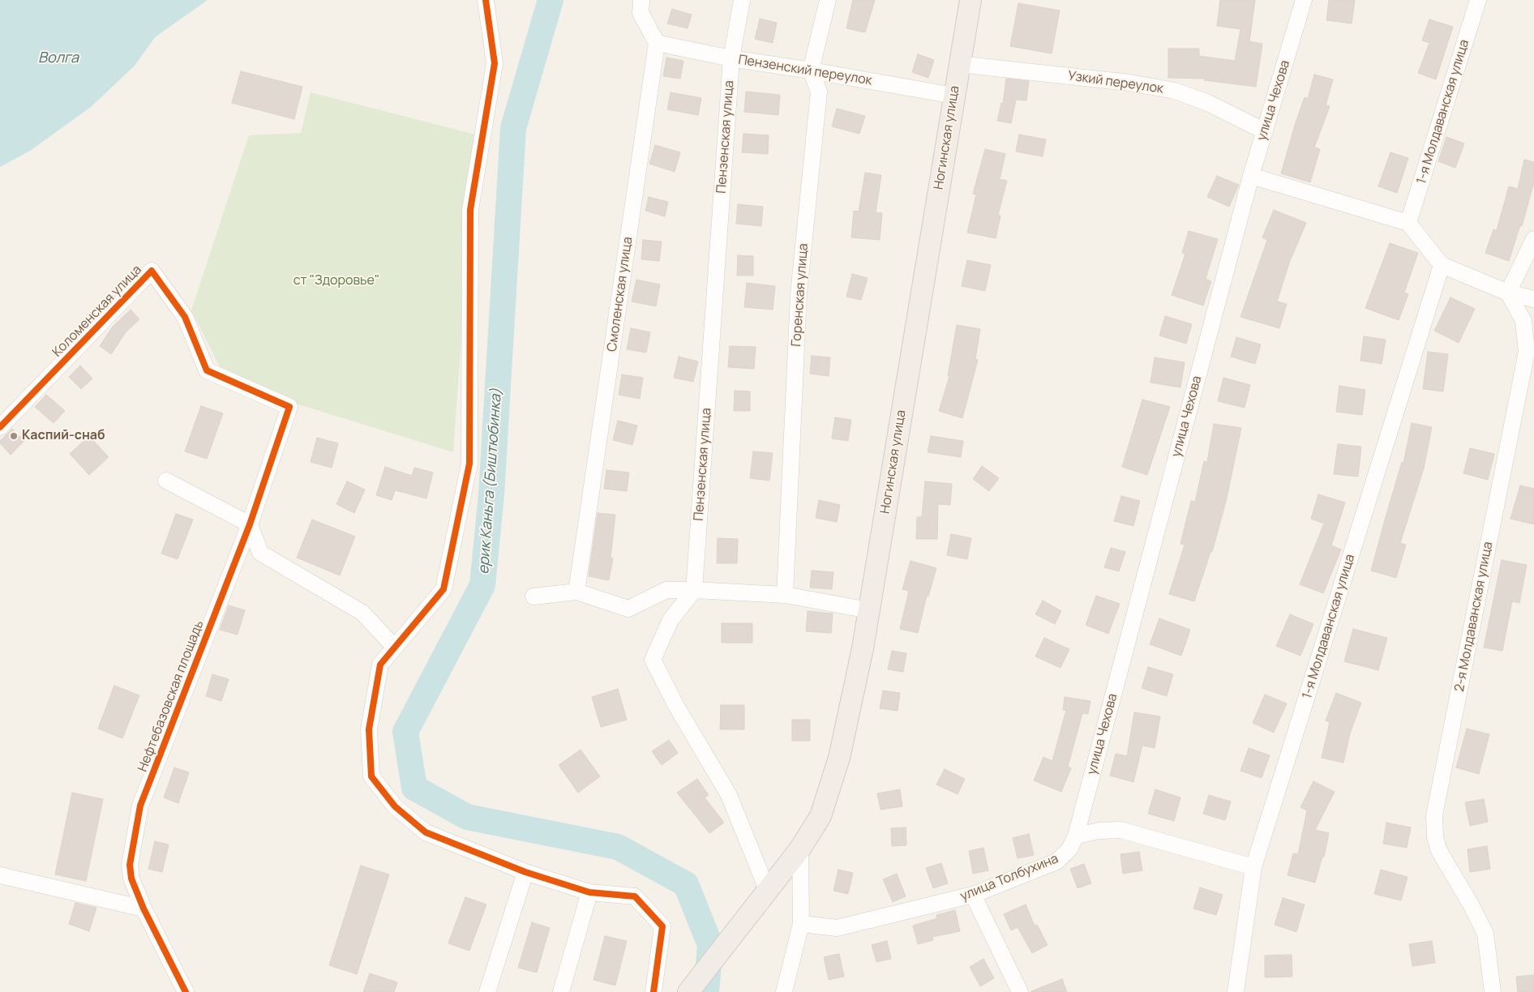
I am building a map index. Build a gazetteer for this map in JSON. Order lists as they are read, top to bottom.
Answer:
{
  "streets": {
    "main road": ["Ногинская улица"],
    "street": [
      "Пензенский переулок",
      "Узкий переулок",
      "улица Чехова",
      "1-я Молдаванская улица",
      "Пензенская улица",
      "Смоленская улица",
      "Горенская улица",
      "Коломенская улица",
      "2-я Молдаванская улица",
      "Нефтебазовская площадь",
      "улица Толбухина"
    ]
  },
  "crossings": [
    ["Пензенский переулок", "Пензенская улица"],
    ["Пензенский переулок", "Ногинская улица"],
    ["Пензенский переулок", "Смоленская улица"],
    ["Пензенский переулок", "Горенская улица"],
    ["Узкий переулок", "улица Чехова"],
    ["Узкий переулок", "Ногинская улица"],
    ["улица Чехова", "улица Толбухина"],
    ["Коломенская улица", "Нефтебазовская площадь"]
  ],
  "water": ["Волга", "ерик Каньга (Биштюбинка)"],
  "parks": ["ст \"Здоровье\""],
  "places": ["Каспий-снаб"]
}
